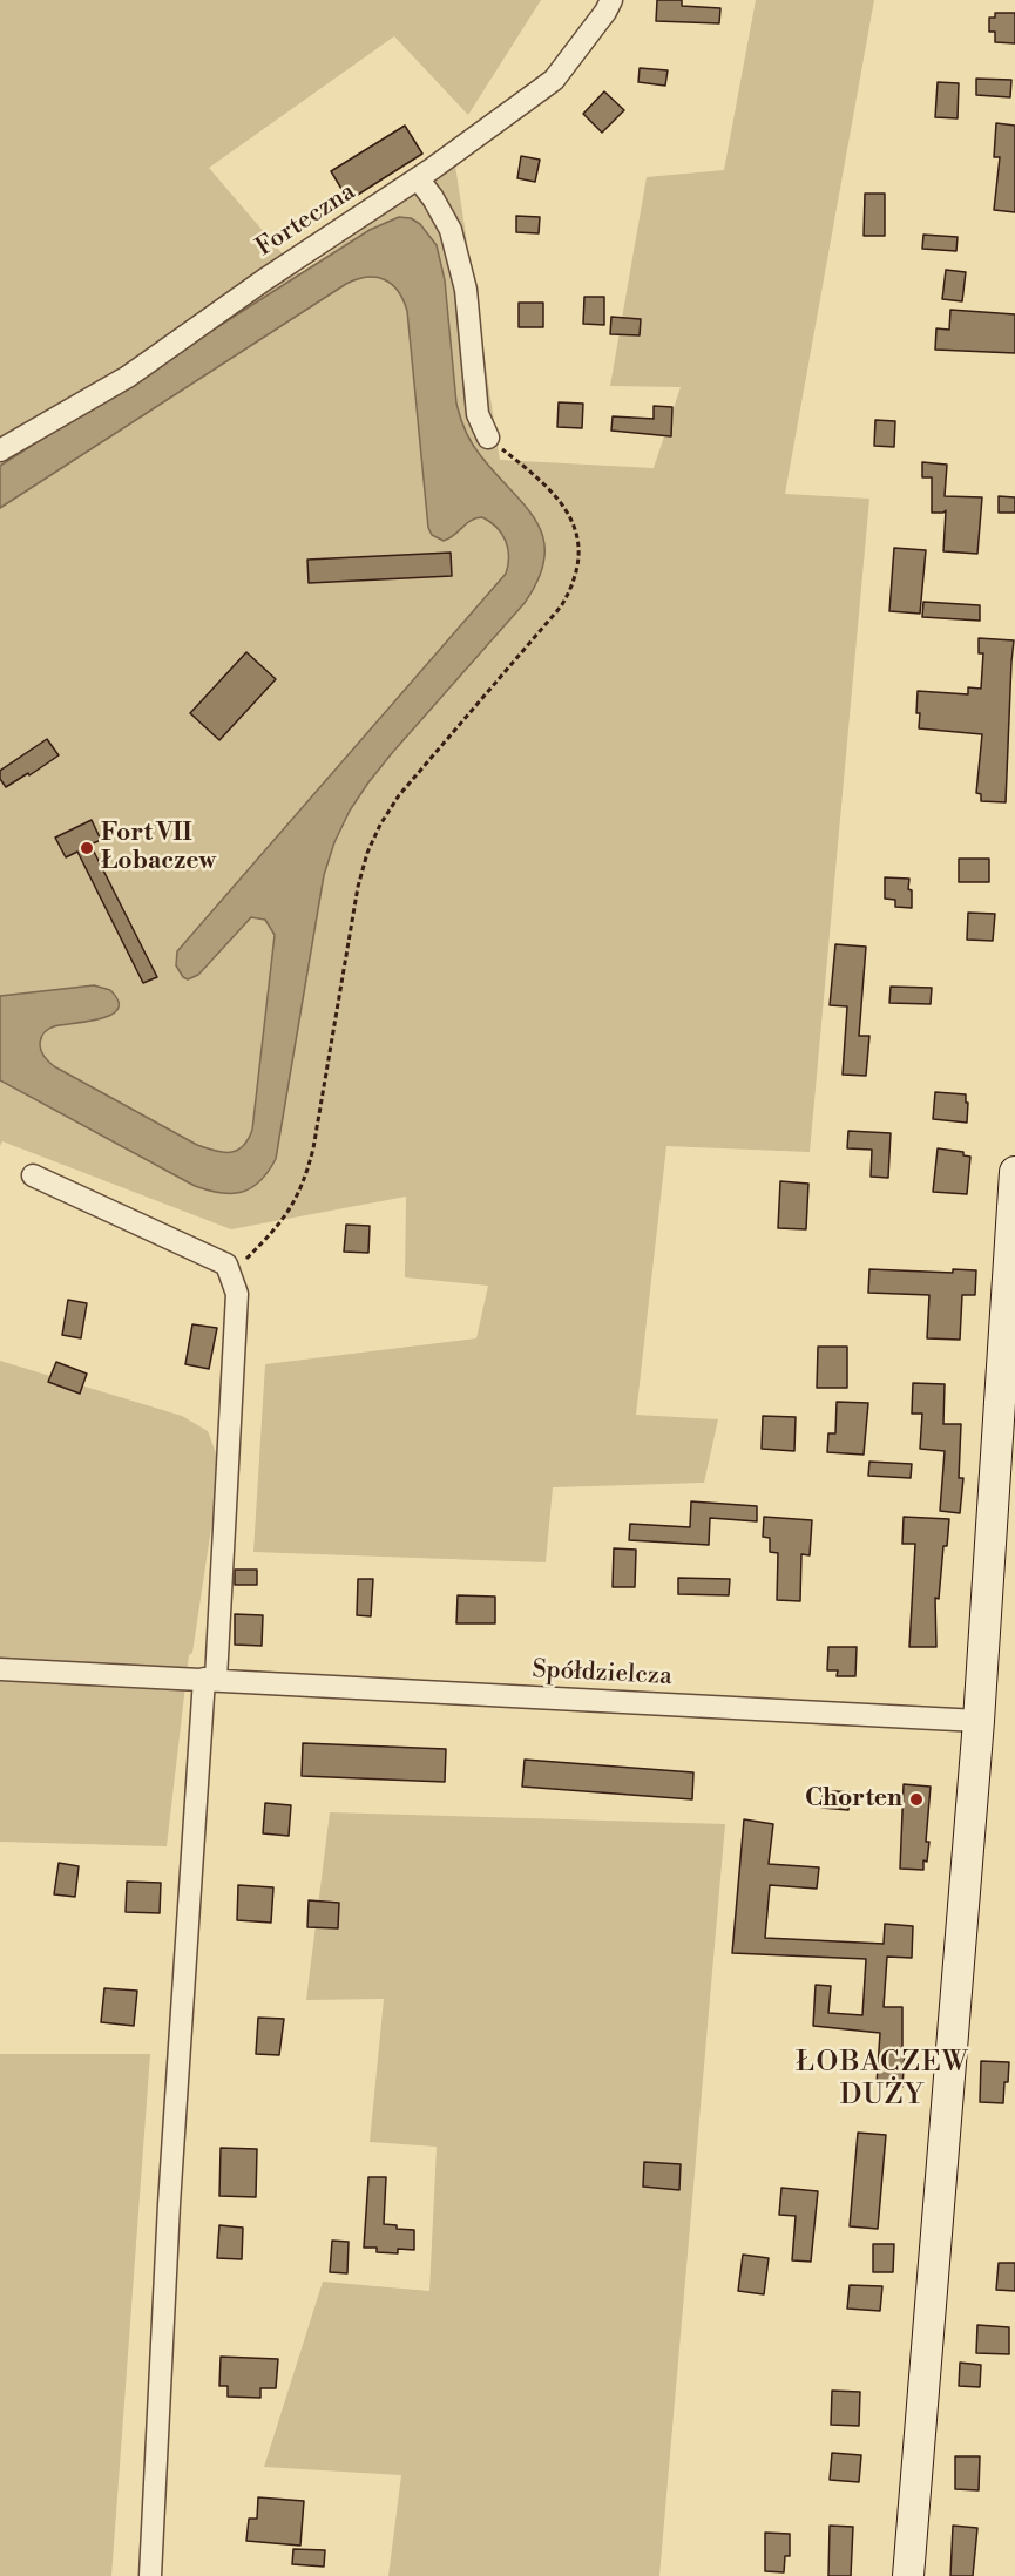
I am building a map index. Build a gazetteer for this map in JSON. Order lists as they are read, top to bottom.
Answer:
{
  "streets": {
    "street": ["Forteczna", "Spółdzielcza"]
  },
  "districts": ["ŁOBACZEW DUŻY"],
  "places": ["Fort VII Łobaczew", "Chorten"]
}
